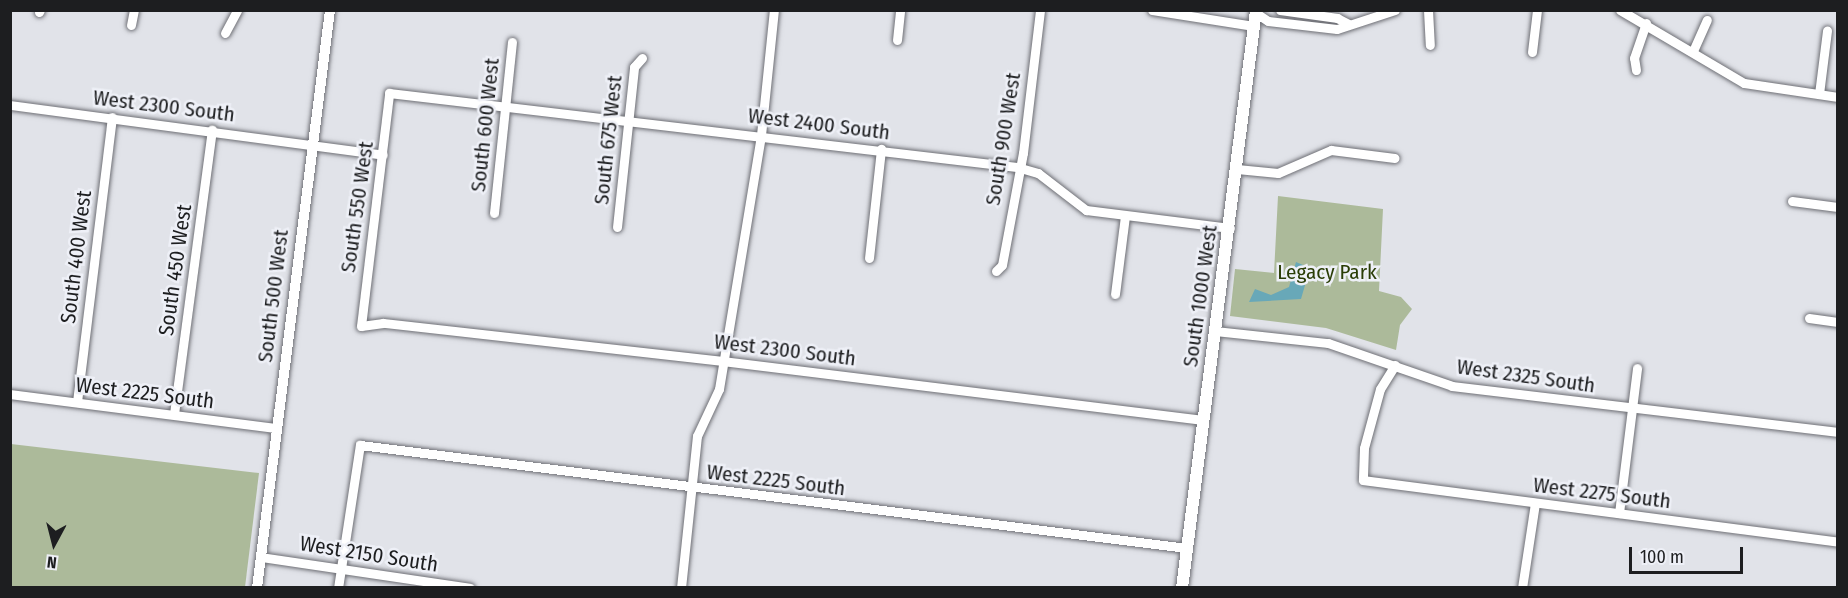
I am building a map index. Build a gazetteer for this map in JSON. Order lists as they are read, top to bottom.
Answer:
{
  "streets": {
    "main road": ["South 1000 West"],
    "street": [
      "West 2300 South",
      "West 2400 South",
      "South 600 West",
      "South 900 West",
      "South 675 West",
      "South 550 West",
      "South 400 West",
      "South 450 West",
      "South 500 West",
      "West 2325 South",
      "West 2225 South",
      "West 2275 South",
      "West 2150 South"
    ]
  },
  "crossings": [
    ["West 2300 South", "South 550 West"],
    ["West 2300 South", "South 400 West"],
    ["West 2300 South", "South 450 West"],
    ["West 2300 South", "South 500 West"],
    ["West 2300 South", "South 1000 West"],
    ["West 2400 South", "South 600 West"],
    ["West 2400 South", "South 900 West"],
    ["West 2400 South", "South 675 West"],
    ["West 2400 South", "South 550 West"],
    ["West 2400 South", "South 1000 West"],
    ["South 400 West", "West 2225 South"],
    ["South 450 West", "West 2225 South"],
    ["South 500 West", "West 2225 South"],
    ["South 500 West", "West 2150 South"],
    ["South 1000 West", "West 2325 South"],
    ["South 1000 West", "West 2225 South"],
    ["West 2325 South", "West 2275 South"],
    ["West 2225 South", "West 2150 South"]
  ],
  "parks": ["Legacy Park"],
  "scale_bar": "100 m",
  "north": "bottom"
}
